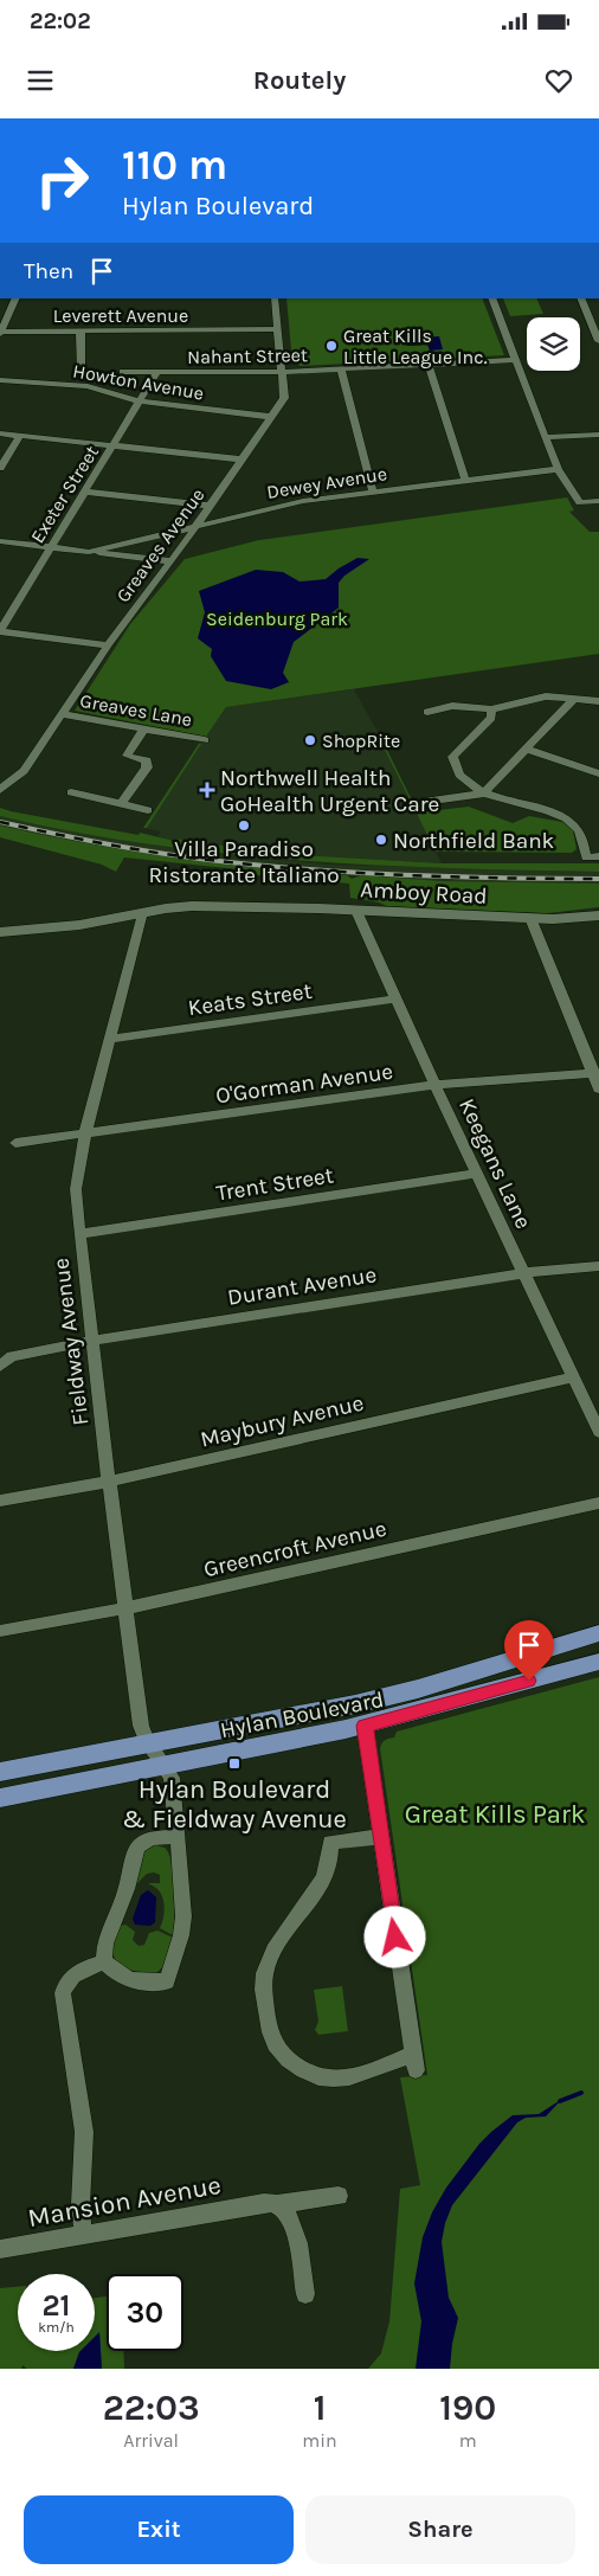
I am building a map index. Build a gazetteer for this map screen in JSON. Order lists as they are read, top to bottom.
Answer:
{
  "streets": {
    "main road": ["Amboy Road", "Hylan Boulevard"],
    "street": [
      "Leverett Avenue",
      "Nahant Street",
      "Howton Avenue",
      "Dewey Avenue",
      "Exeter Street",
      "Greaves Avenue",
      "Greaves Lane",
      "Keats Street",
      "O'Gorman Avenue",
      "Keegans Lane",
      "Trent Street",
      "Durant Avenue",
      "Fieldway Avenue",
      "Maybury Avenue",
      "Greencroft Avenue",
      "Mansion Avenue"
    ]
  },
  "crossings": [
    ["Leverett Avenue", "Greaves Avenue"],
    ["Nahant Street", "Exeter Street"],
    ["Nahant Street", "Greaves Avenue"],
    ["Howton Avenue", "Exeter Street"],
    ["Howton Avenue", "Greaves Avenue"],
    ["Dewey Avenue", "Exeter Street"],
    ["Dewey Avenue", "Greaves Avenue"],
    ["Greaves Avenue", "Greaves Lane"],
    ["Amboy Road", "Keegans Lane"],
    ["Amboy Road", "Fieldway Avenue"],
    ["Keats Street", "Keegans Lane"],
    ["Keats Street", "Fieldway Avenue"],
    ["O'Gorman Avenue", "Keegans Lane"],
    ["O'Gorman Avenue", "Fieldway Avenue"],
    ["Keegans Lane", "Trent Street"],
    ["Keegans Lane", "Durant Avenue"],
    ["Keegans Lane", "Maybury Avenue"],
    ["Trent Street", "Fieldway Avenue"],
    ["Durant Avenue", "Fieldway Avenue"],
    ["Fieldway Avenue", "Maybury Avenue"],
    ["Fieldway Avenue", "Greencroft Avenue"],
    ["Fieldway Avenue", "Hylan Boulevard"]
  ],
  "parks": ["Seidenburg Park", "Great Kills Park"],
  "places": {
    "other": [
      "Great Kills Little League Inc.",
      "ShopRite",
      "Villa Paradiso Ristorante Italiano",
      "Northfield Bank"
    ],
    "health": ["Northwell Health GoHealth Urgent Care"],
    "transit": ["Hylan Boulevard & Fieldway Avenue"]
  },
  "page": {
    "status": "22:02",
    "header": "Routely",
    "turn": ["110 m", "Hylan Boulevard"],
    "then": "Then",
    "speed": "21 km/h",
    "limit": "30",
    "eta": [
      "22:03",
      "Arrival",
      "1",
      "min",
      "190",
      "m"
    ],
    "buttons": ["Exit", "Share"]
  }
}
